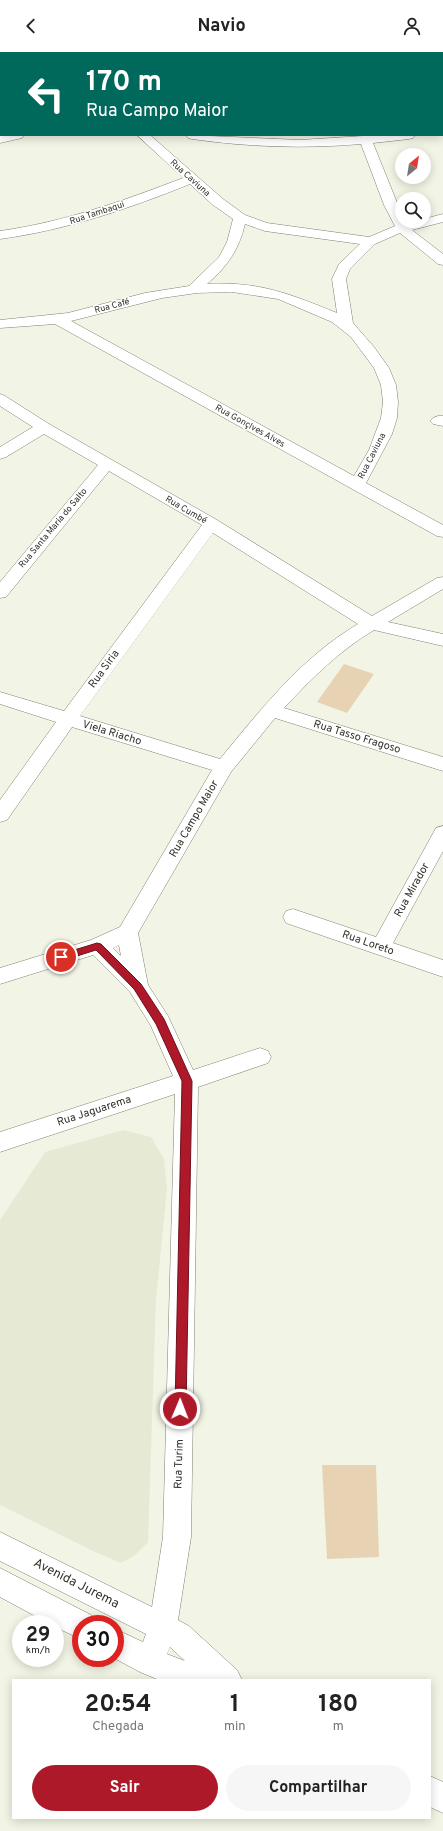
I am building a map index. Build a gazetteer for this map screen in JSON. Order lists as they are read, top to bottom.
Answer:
{
  "streets": {
    "street": [
      "Rua Caviuna",
      "Rua Tambaqui",
      "Rua Café",
      "Rua Gonçlves Alves",
      "Rua Cumbé",
      "Rua Santa Maria do Salto",
      "Rua Siria",
      "Viela Riacho",
      "Rua Tasso Fragoso",
      "Rua Campo Maior",
      "Rua Mirador",
      "Rua Loreto",
      "Rua Jaguarema",
      "Rua Turim",
      "Avenida Jurema"
    ]
  },
  "crossings": [
    ["Rua Caviuna", "Rua Tambaqui"],
    ["Rua Caviuna", "Rua Café"],
    ["Rua Caviuna", "Rua Gonçlves Alves"],
    ["Rua Café", "Rua Gonçlves Alves"],
    ["Rua Cumbé", "Rua Santa Maria do Salto"],
    ["Rua Cumbé", "Rua Siria"],
    ["Rua Cumbé", "Rua Campo Maior"],
    ["Rua Siria", "Viela Riacho"],
    ["Viela Riacho", "Rua Campo Maior"],
    ["Rua Tasso Fragoso", "Rua Campo Maior"],
    ["Rua Campo Maior", "Rua Turim"],
    ["Rua Mirador", "Rua Loreto"],
    ["Rua Jaguarema", "Rua Turim"],
    ["Rua Turim", "Avenida Jurema"]
  ],
  "north": "top right",
  "page": {
    "header": "Navio",
    "turn": ["170 m", "Rua Campo Maior"],
    "speed": "29 km/h",
    "limit": "30",
    "eta": [
      "20:54",
      "Chegada",
      "1",
      "min",
      "180",
      "m"
    ],
    "buttons": ["Sair", "Compartilhar"]
  }
}
